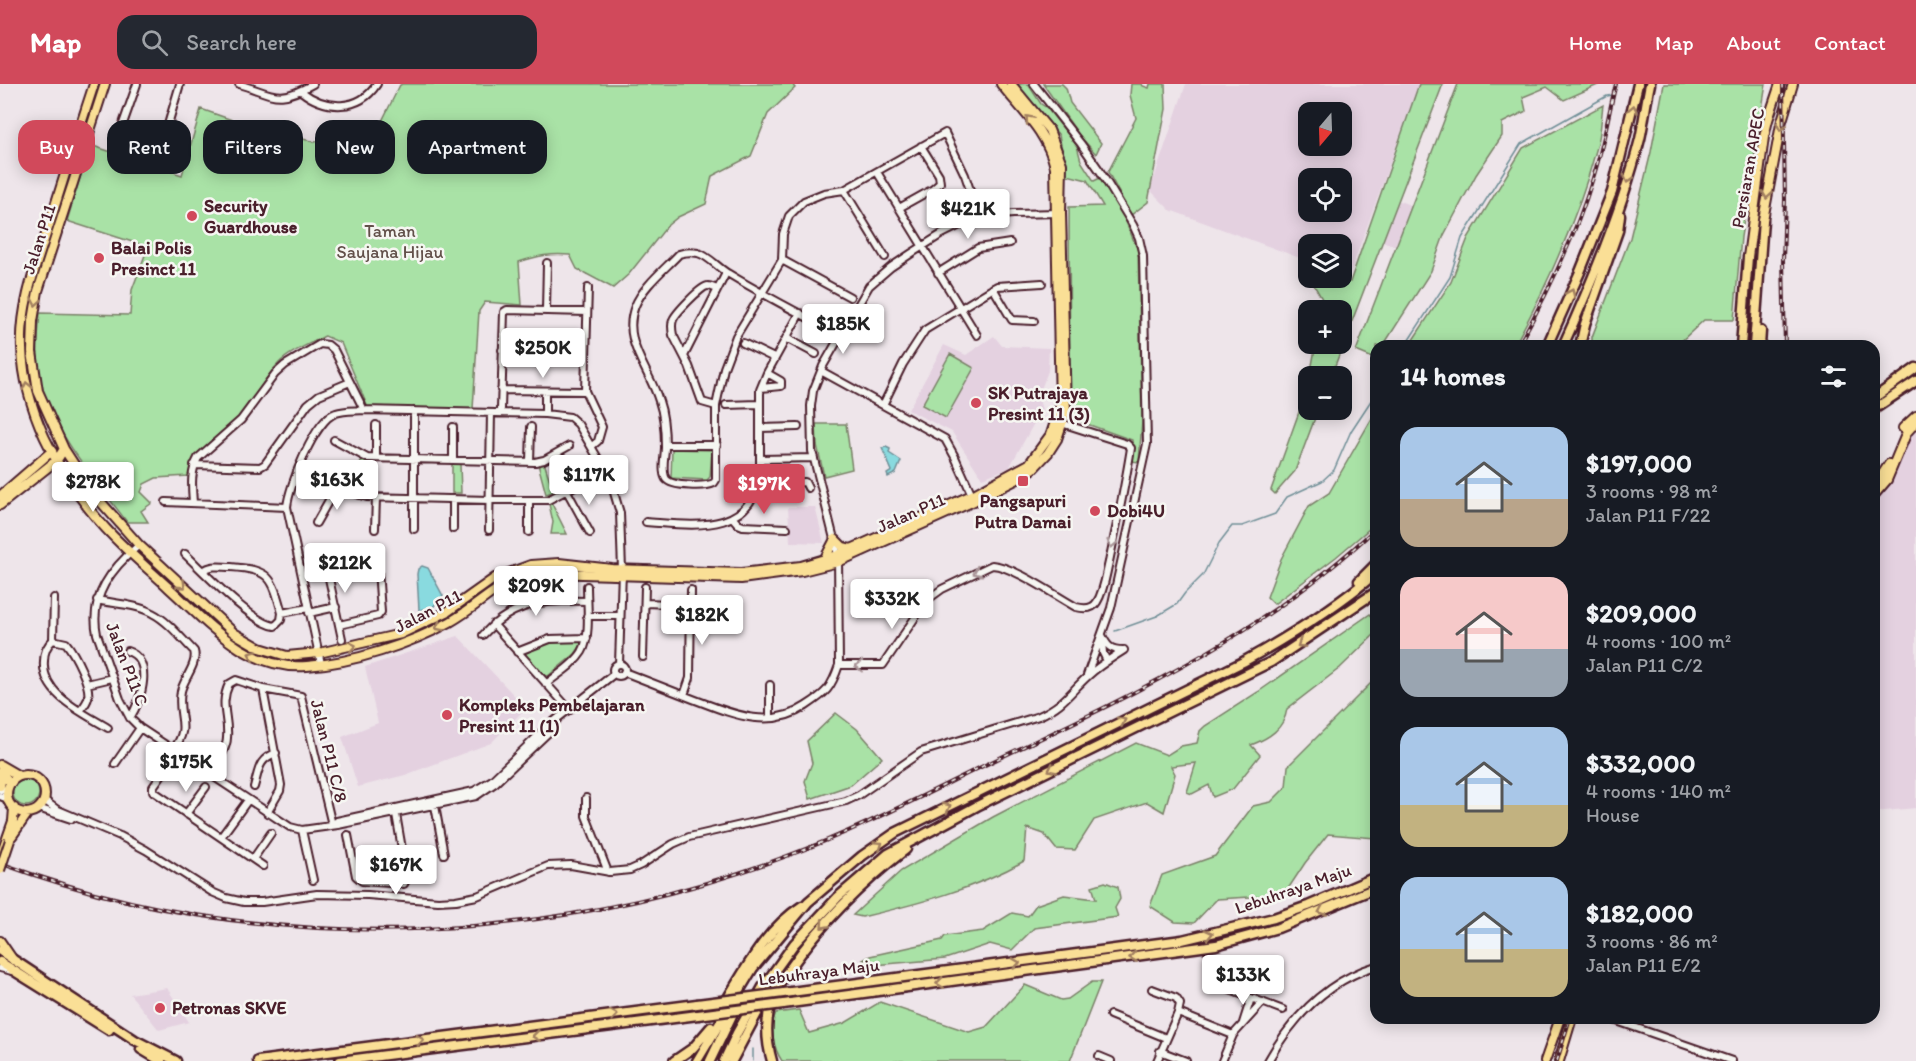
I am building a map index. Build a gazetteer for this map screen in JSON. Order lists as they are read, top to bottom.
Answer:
{
  "streets": {
    "highway": ["Lebuhraya Maju"],
    "main road": ["Persiaran APEC", "Jalan P11"],
    "street": ["Jalan P11 C", "Jalan P11 C/8"]
  },
  "crossings": [
    ["Jalan P11", "Jalan P11 C"]
  ],
  "parks": ["Taman Saujana Hijau"],
  "places": {
    "other": [
      "Security Guardhouse",
      "Balai Polis Presinct 11",
      "SK Putrajaya Presint 11 (3)",
      "Dobi4U",
      "Kompleks Pembelajaran Presint 11 (1)",
      "Petronas SKVE"
    ],
    "transit": ["Pangsapuri Putra Damai"]
  },
  "north": "bottom",
  "page": {
    "header": "Map",
    "search": "Search here",
    "nav": [
      "Home",
      "Map",
      "About",
      "Contact"
    ],
    "map_buttons": ["+", "−"],
    "chip": [
      "Buy",
      "Rent",
      "Filters",
      "New",
      "Apartment"
    ],
    "price": [
      "$421K",
      "$185K",
      "$250K",
      "$117K",
      "$163K",
      "$278K",
      "$197K",
      "$212K",
      "$209K",
      "$332K",
      "$182K",
      "$175K",
      "$167K",
      "$133K"
    ],
    "heading": "14 homes",
    "list": [
      {
        "name": "$197,000",
        "note": "3 rooms · 98 m² · Jalan P11 F/22"
      },
      {
        "name": "$209,000",
        "note": "4 rooms · 100 m² · Jalan P11 C/2"
      },
      {
        "name": "$332,000",
        "note": "4 rooms · 140 m² · House"
      },
      {
        "name": "$182,000",
        "note": "3 rooms · 86 m² · Jalan P11 E/2"
      }
    ]
  }
}
